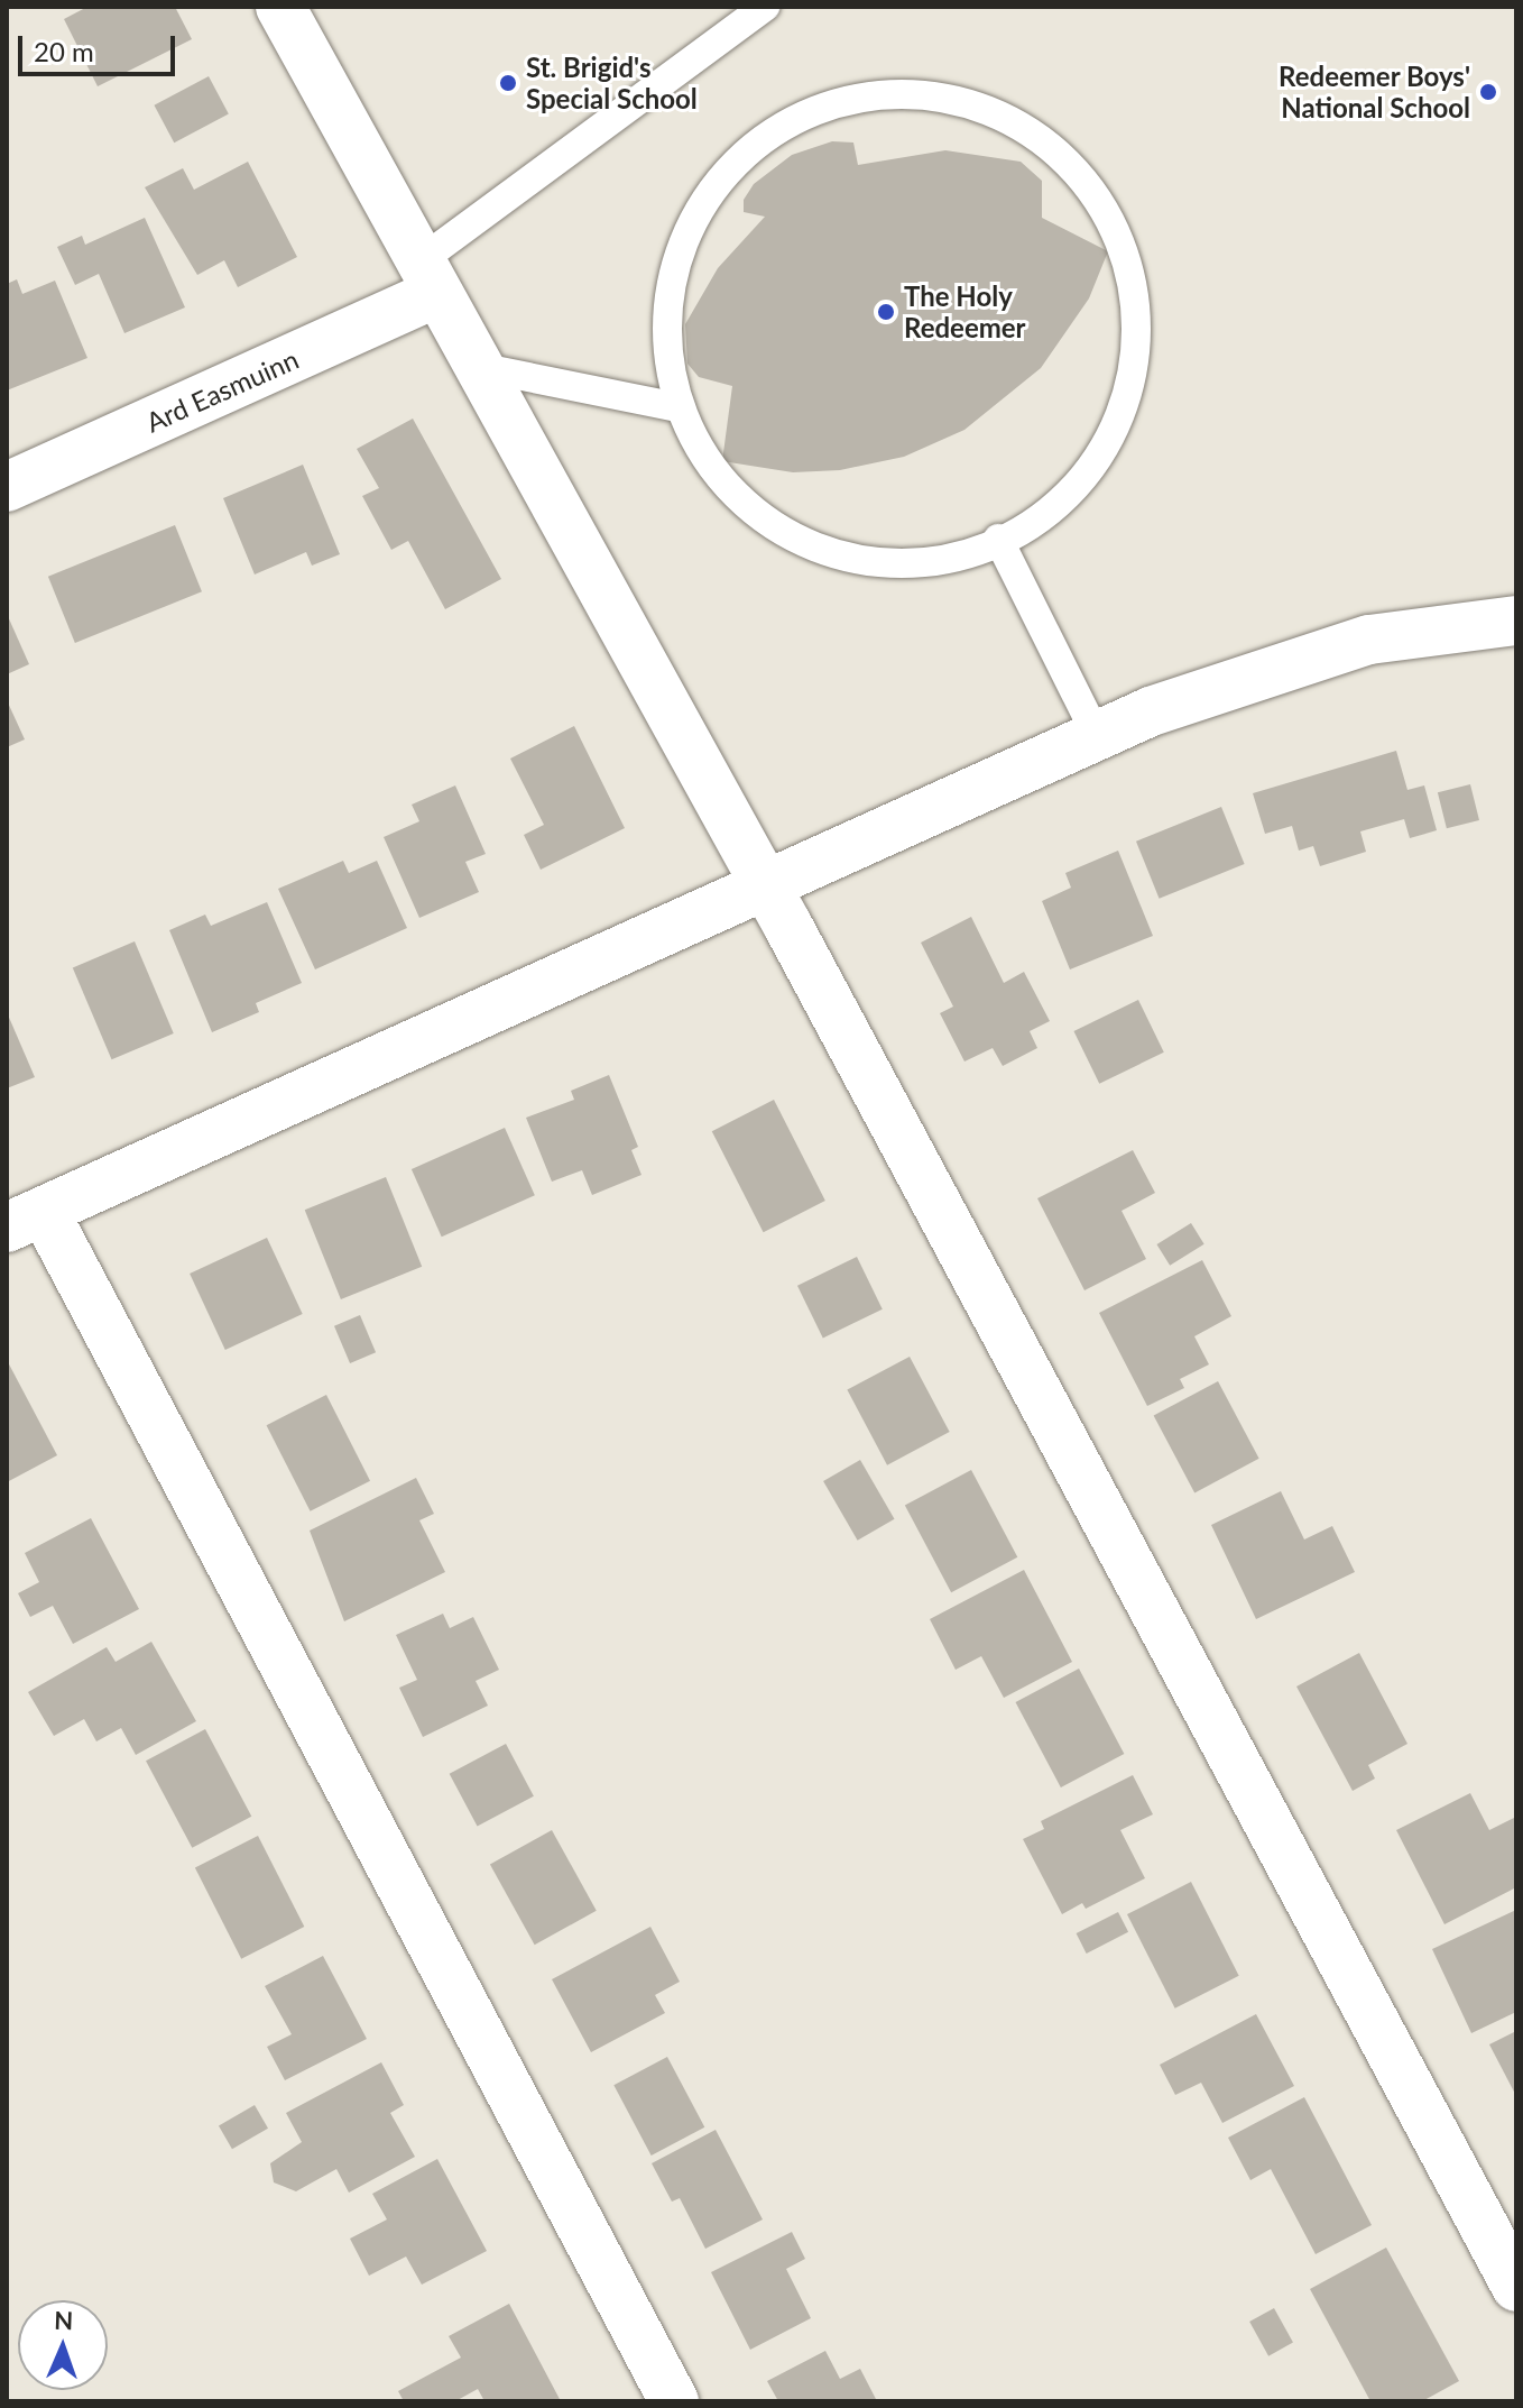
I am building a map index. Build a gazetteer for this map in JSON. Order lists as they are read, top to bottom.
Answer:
{
  "streets": {
    "street": ["Ard Easmuinn"]
  },
  "places": ["St. Brigid's Special School", "Redeemer Boys' National School", "The Holy Redeemer"],
  "scale_bar": "20 m",
  "north": "top"
}
